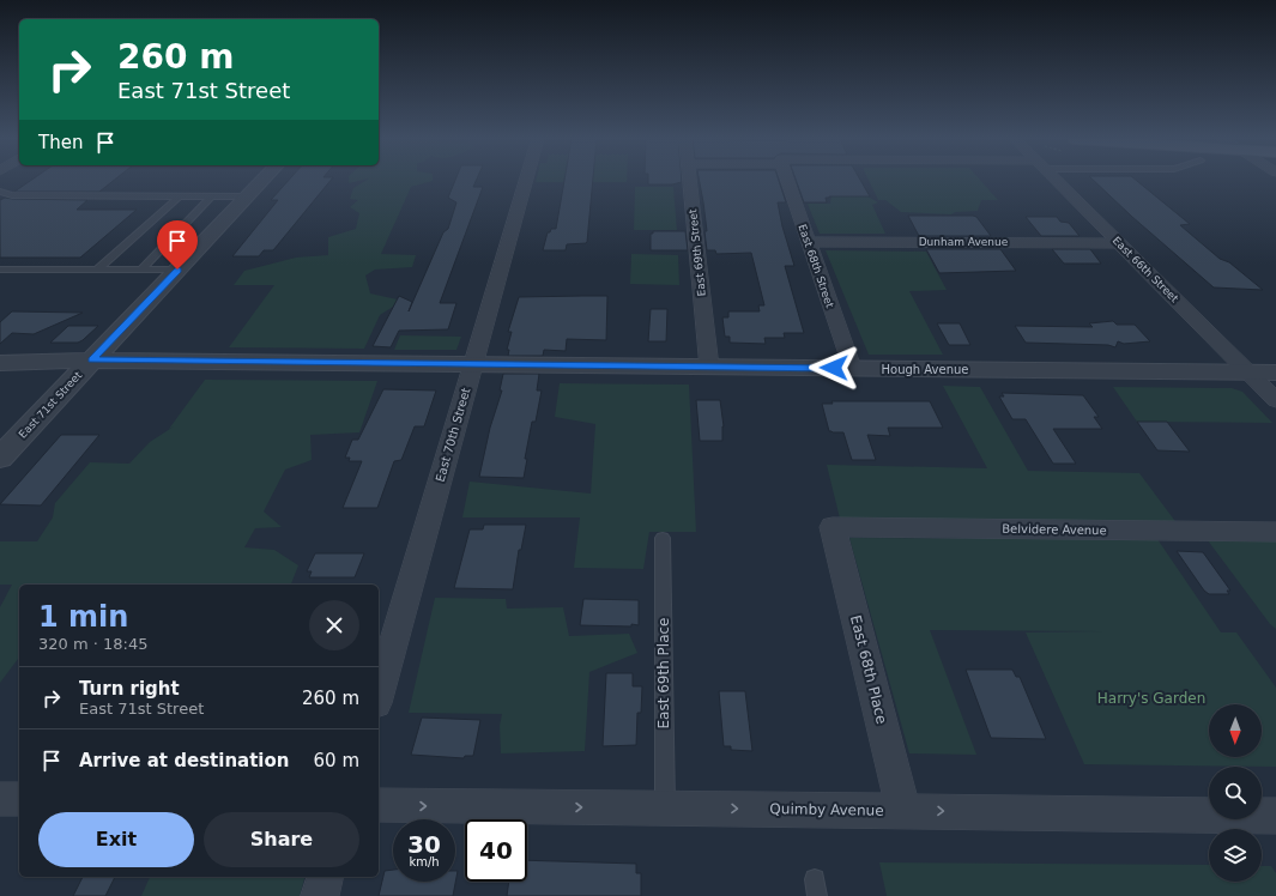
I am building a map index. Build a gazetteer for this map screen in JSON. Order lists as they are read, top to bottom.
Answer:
{
  "streets": {
    "street": [
      "Dunham Avenue",
      "East 69th Street",
      "East 68th Street",
      "East 66th Street",
      "Hough Avenue",
      "East 71st Street",
      "East 70th Street",
      "Belvidere Avenue",
      "East 68th Place",
      "Quimby Avenue"
    ],
    "lane": ["East 69th Place"]
  },
  "crossings": [
    ["Dunham Avenue", "East 68th Street"],
    ["Dunham Avenue", "East 66th Street"],
    ["East 69th Street", "Hough Avenue"],
    ["East 68th Street", "Hough Avenue"],
    ["East 66th Street", "Hough Avenue"],
    ["Hough Avenue", "East 71st Street"],
    ["Hough Avenue", "East 70th Street"],
    ["Belvidere Avenue", "East 68th Place"],
    ["East 68th Place", "Quimby Avenue"],
    ["East 69th Place", "Quimby Avenue"]
  ],
  "one_way": ["Quimby Avenue"],
  "parks": ["Harry's Garden"],
  "north": "bottom",
  "page": {
    "turn": ["260 m", "East 71st Street"],
    "then": "Then",
    "heading": ["1 min", "320 m · 18:45"],
    "list": [
      {
        "name": "Turn right",
        "note": "East 71st Street",
        "value": "260 m"
      },
      {
        "name": "Arrive at destination",
        "value": "60 m"
      }
    ],
    "buttons": ["Exit", "Share"],
    "speed": "30 km/h",
    "limit": "40"
  }
}
